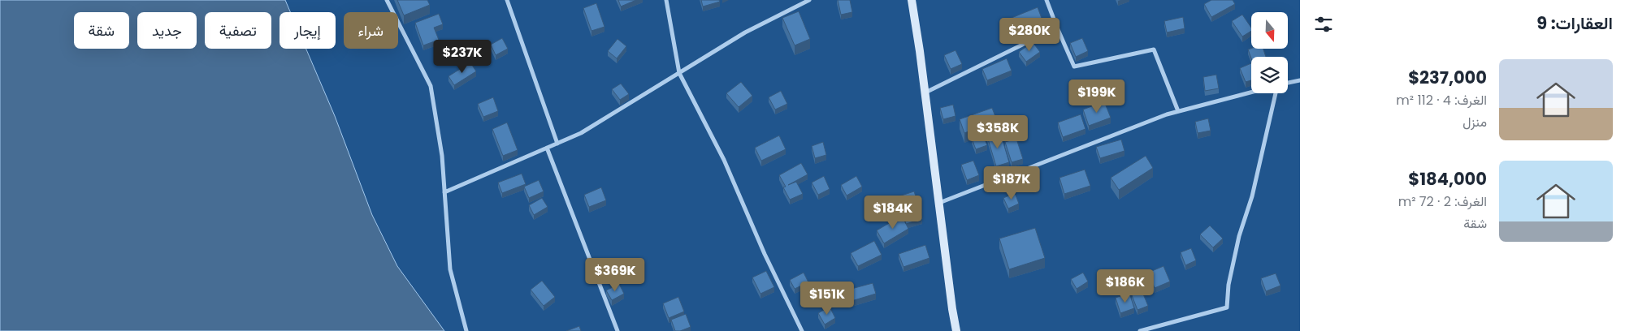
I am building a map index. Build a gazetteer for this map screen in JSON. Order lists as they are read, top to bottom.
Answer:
{
  "north": "bottom",
  "page": {
    "heading": "العقارات: 9",
    "chip": [
      "شراء",
      "إيجار",
      "تصفية",
      "جديد",
      "شقة"
    ],
    "price": [
      "$280K",
      "$237K",
      "$199K",
      "$358K",
      "$187K",
      "$184K",
      "$369K",
      "$186K",
      "$151K"
    ],
    "list": [
      {
        "name": "$237,000",
        "note": "الغرف: 4 · 112 m² · منزل"
      },
      {
        "name": "$184,000",
        "note": "الغرف: 2 · 72 m² · شقة"
      }
    ]
  }
}
